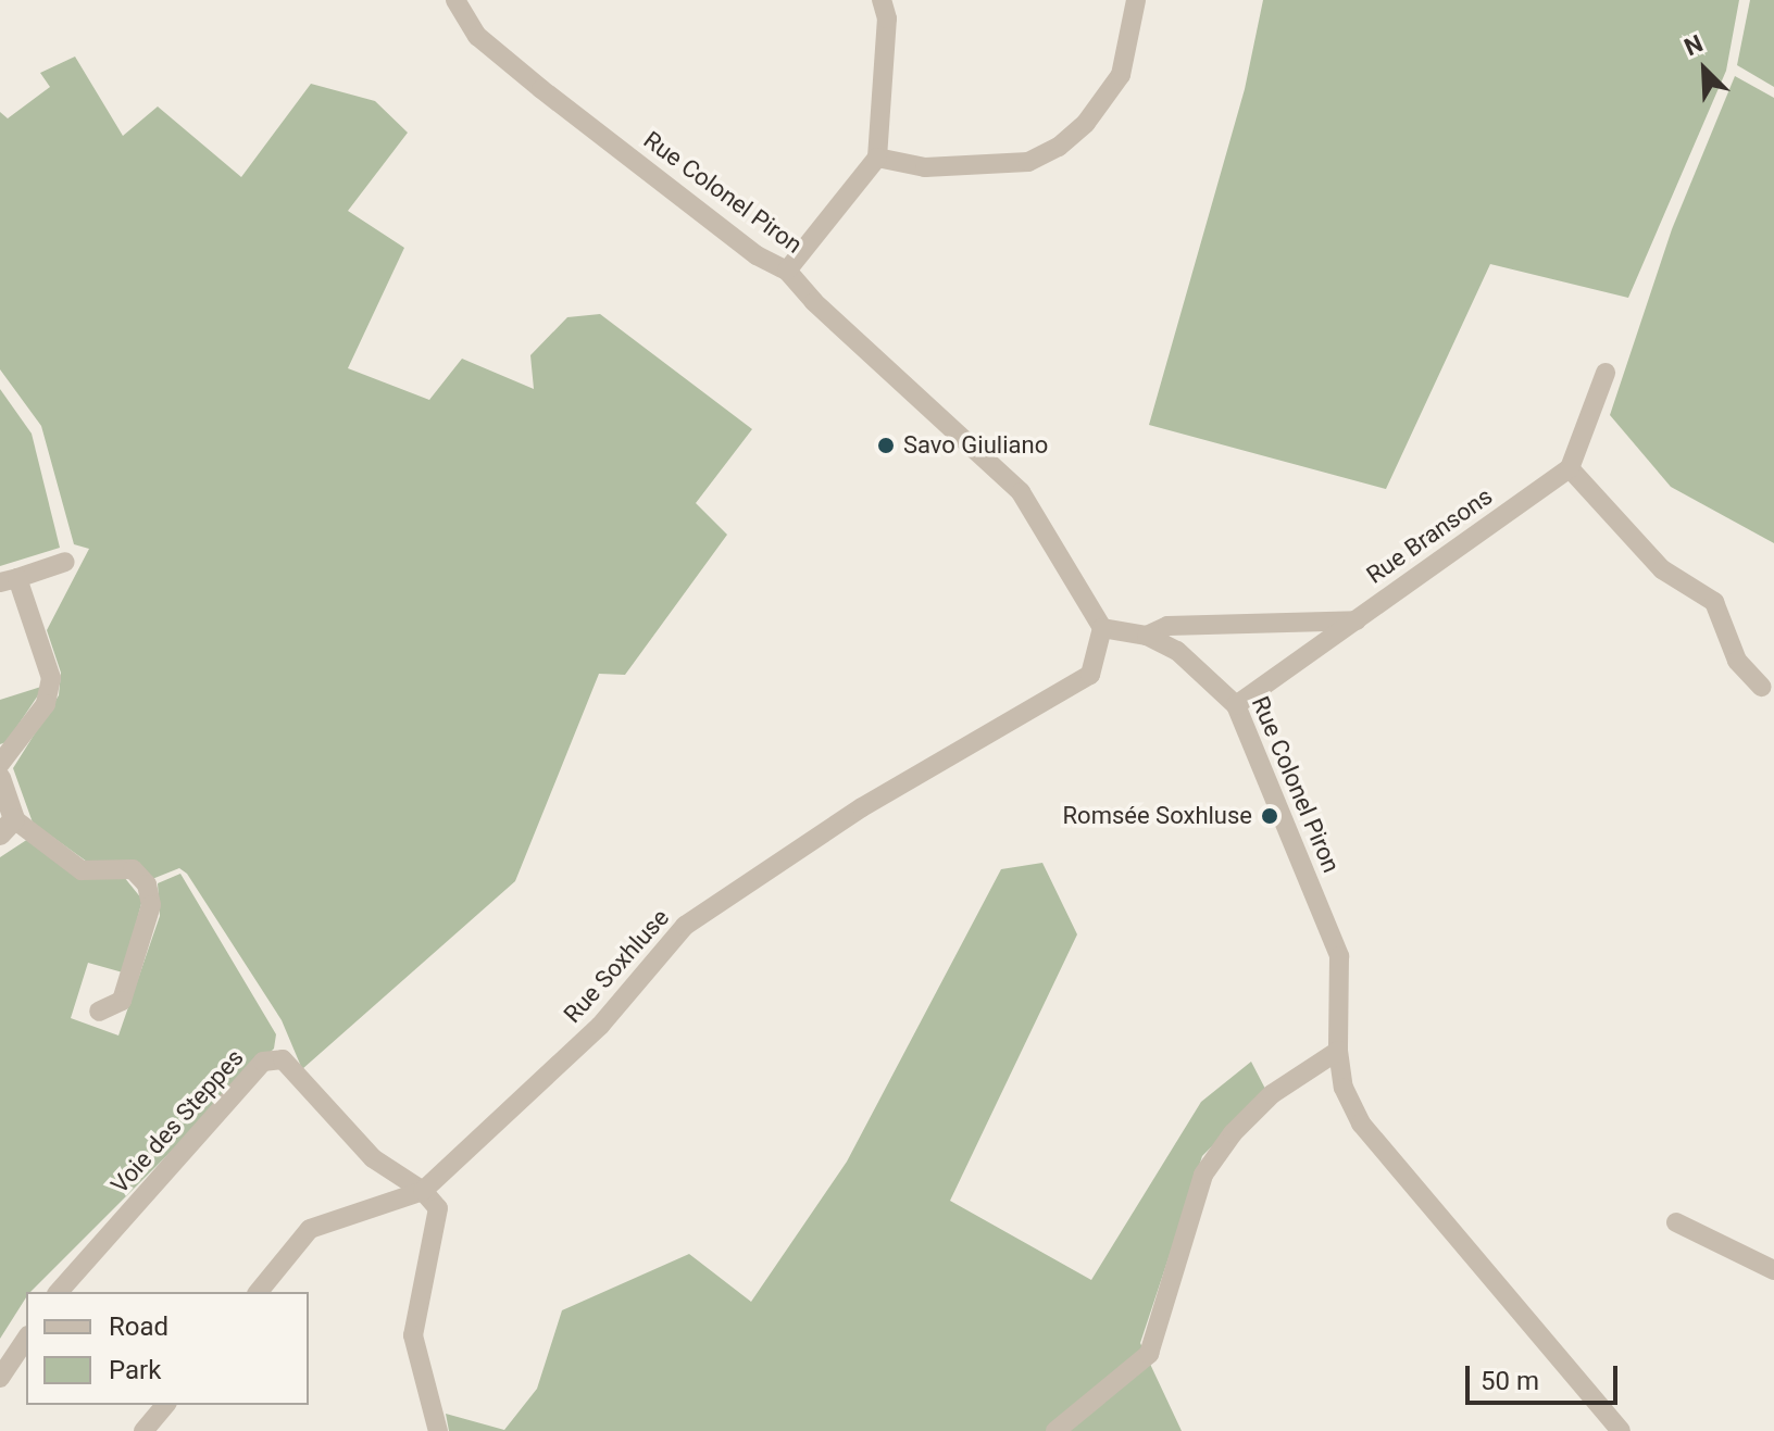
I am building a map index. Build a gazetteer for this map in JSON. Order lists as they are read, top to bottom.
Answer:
{
  "streets": {
    "street": [
      "Rue Colonel Piron",
      "Rue Bransons",
      "Rue Soxhluse",
      "Voie des Steppes"
    ]
  },
  "crossings": [
    ["Rue Colonel Piron", "Rue Bransons"],
    ["Rue Colonel Piron", "Rue Soxhluse"],
    ["Rue Soxhluse", "Voie des Steppes"]
  ],
  "places": ["Savo Giuliano", "Romsée Soxhluse"],
  "legend": ["Road", "Park"],
  "scale_bar": "50 m",
  "north": "top left"
}
